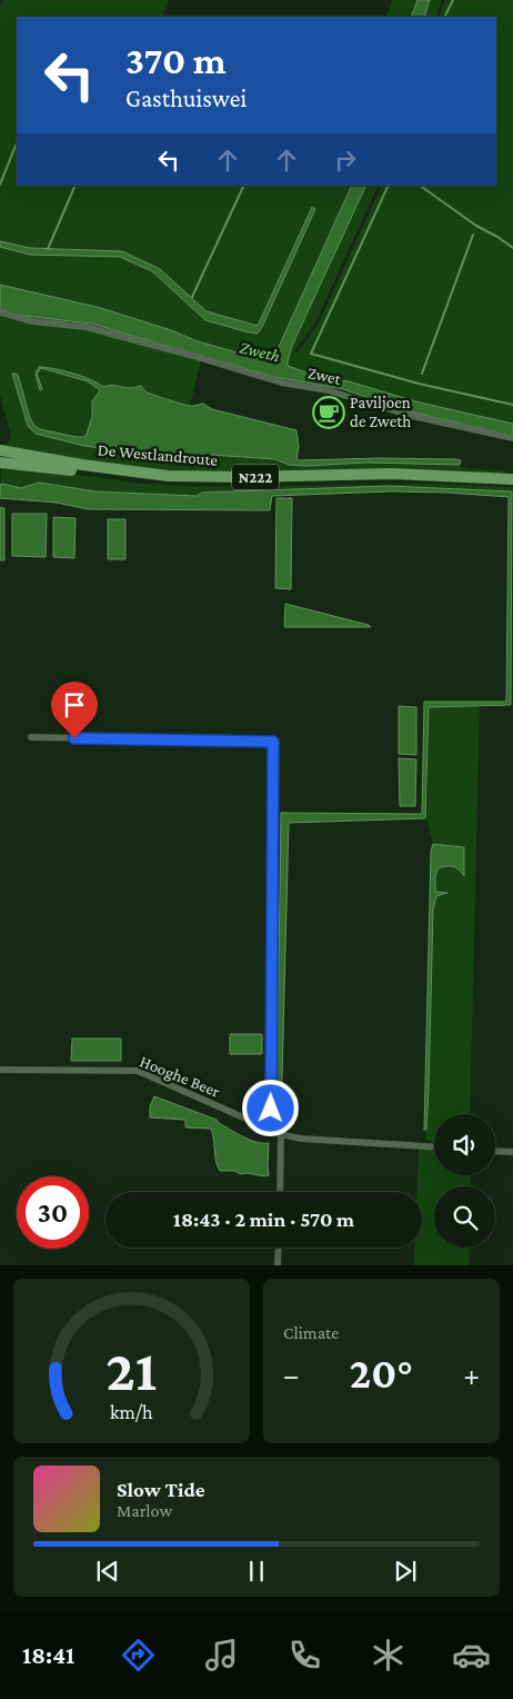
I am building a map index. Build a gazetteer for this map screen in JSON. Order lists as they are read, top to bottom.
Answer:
{
  "streets": {
    "main road": ["De Westlandroute", "N222"],
    "street": ["Zwet", "Hooghe Beer"]
  },
  "water": ["Zweth"],
  "places": {
    "cafe": ["Paviljoen de Zweth"]
  },
  "page": {
    "turn": ["370 m", "Gasthuiswei"],
    "limit": "30",
    "trip": "18:43 · 2 min · 570 m",
    "tile": "Climate",
    "heat": ["−", "20°", "+"],
    "song": ["Slow Tide", "Marlow"],
    "tabs": "18:41",
    "gauge": ["21", "km/h"]
  }
}
